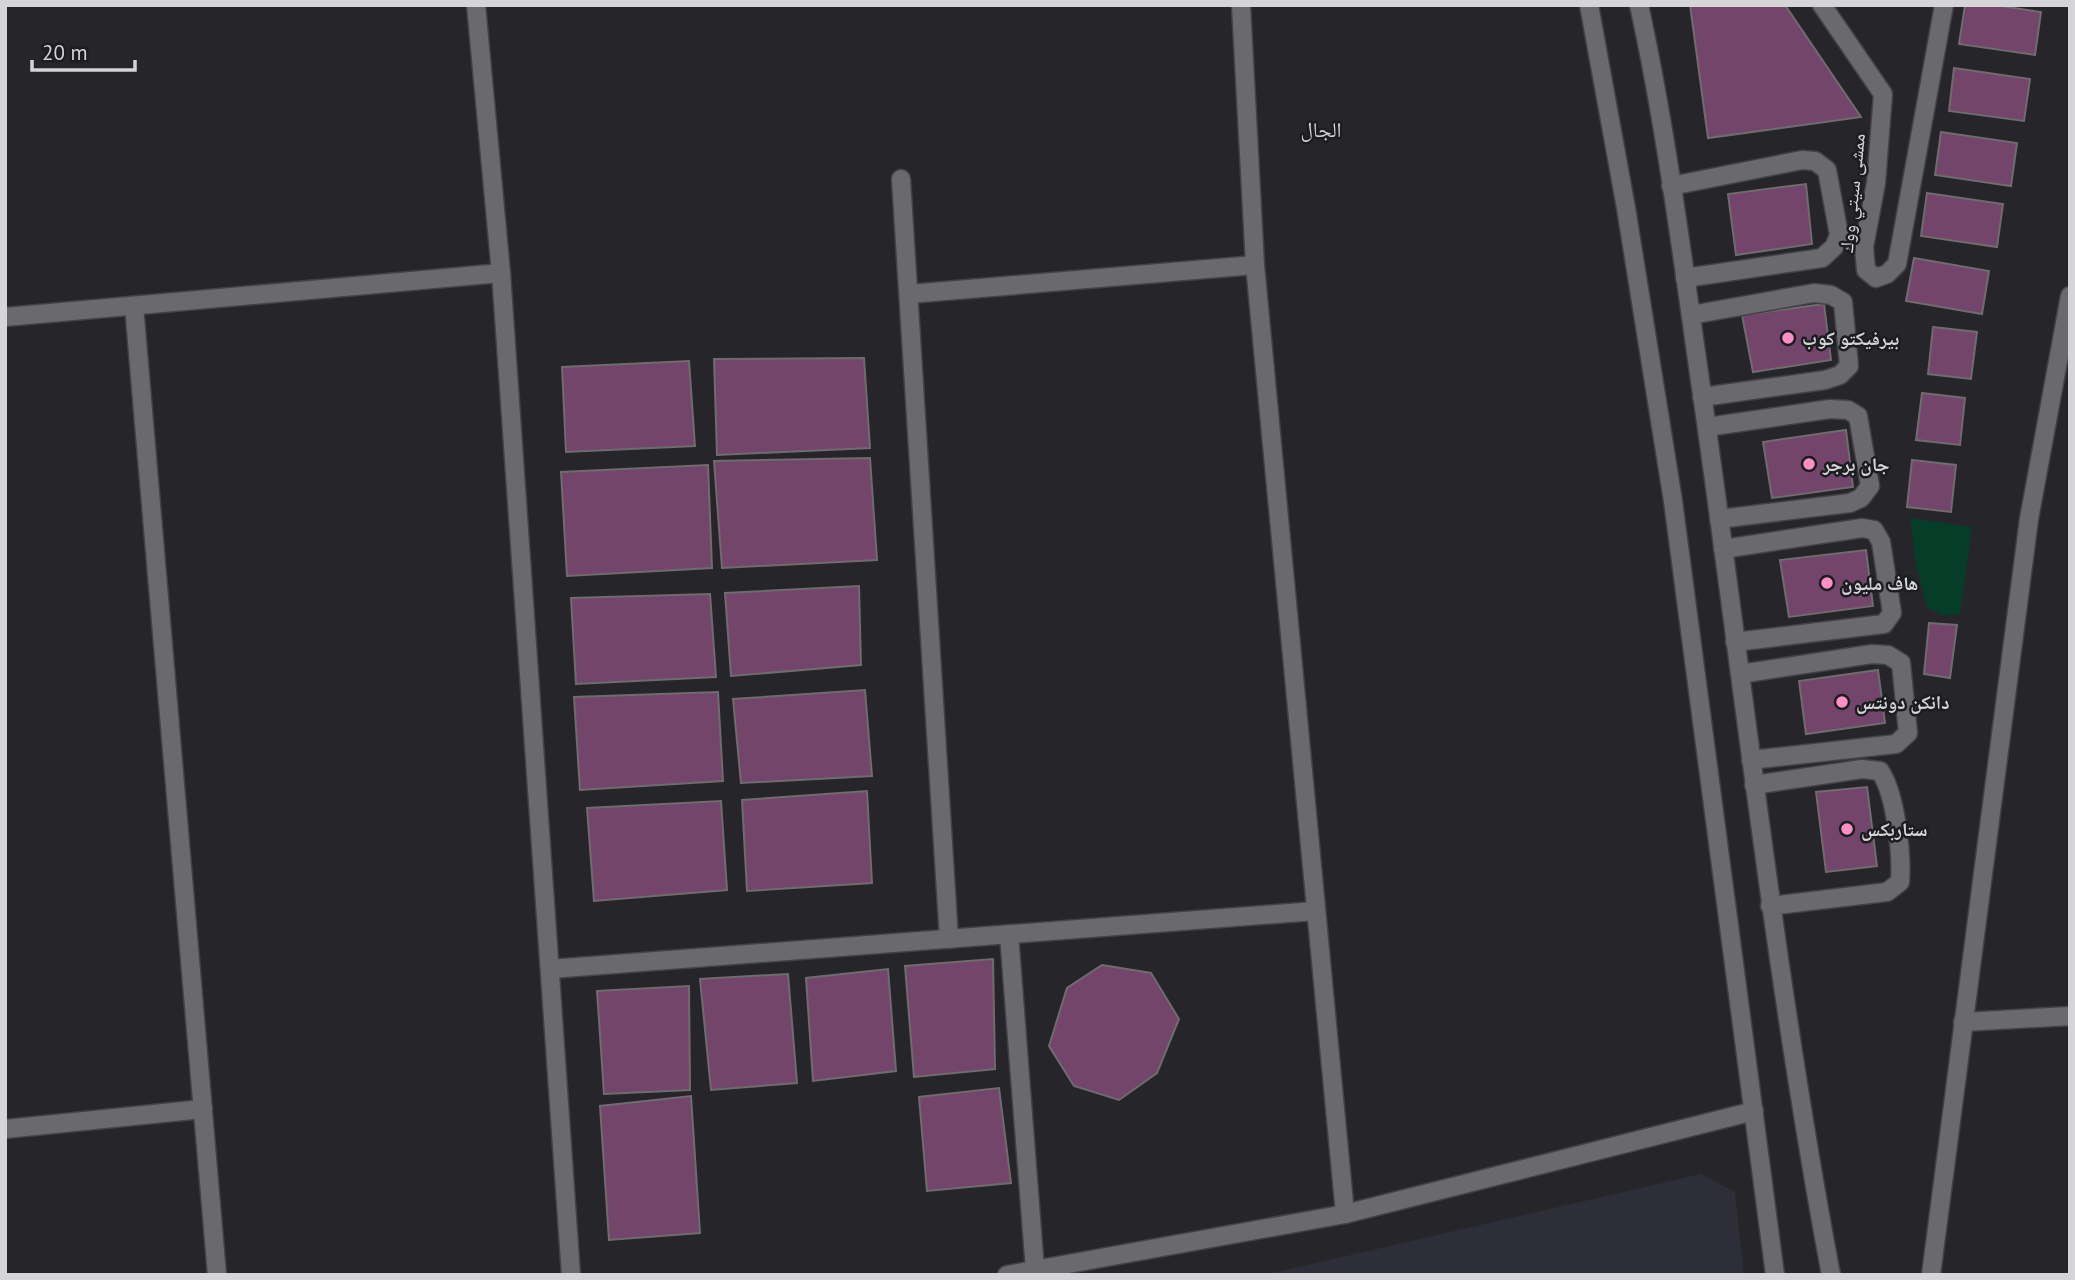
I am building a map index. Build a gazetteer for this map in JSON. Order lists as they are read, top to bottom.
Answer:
{
  "streets": {
    "street": ["ممشى سيتي ووك"]
  },
  "districts": ["الجال"],
  "places": [
    "بيرفيكتو كوب",
    "جان برجر",
    "هاف مليون",
    "دانكن دونتس",
    "ستاربكس"
  ],
  "scale_bar": "20 m"
}
